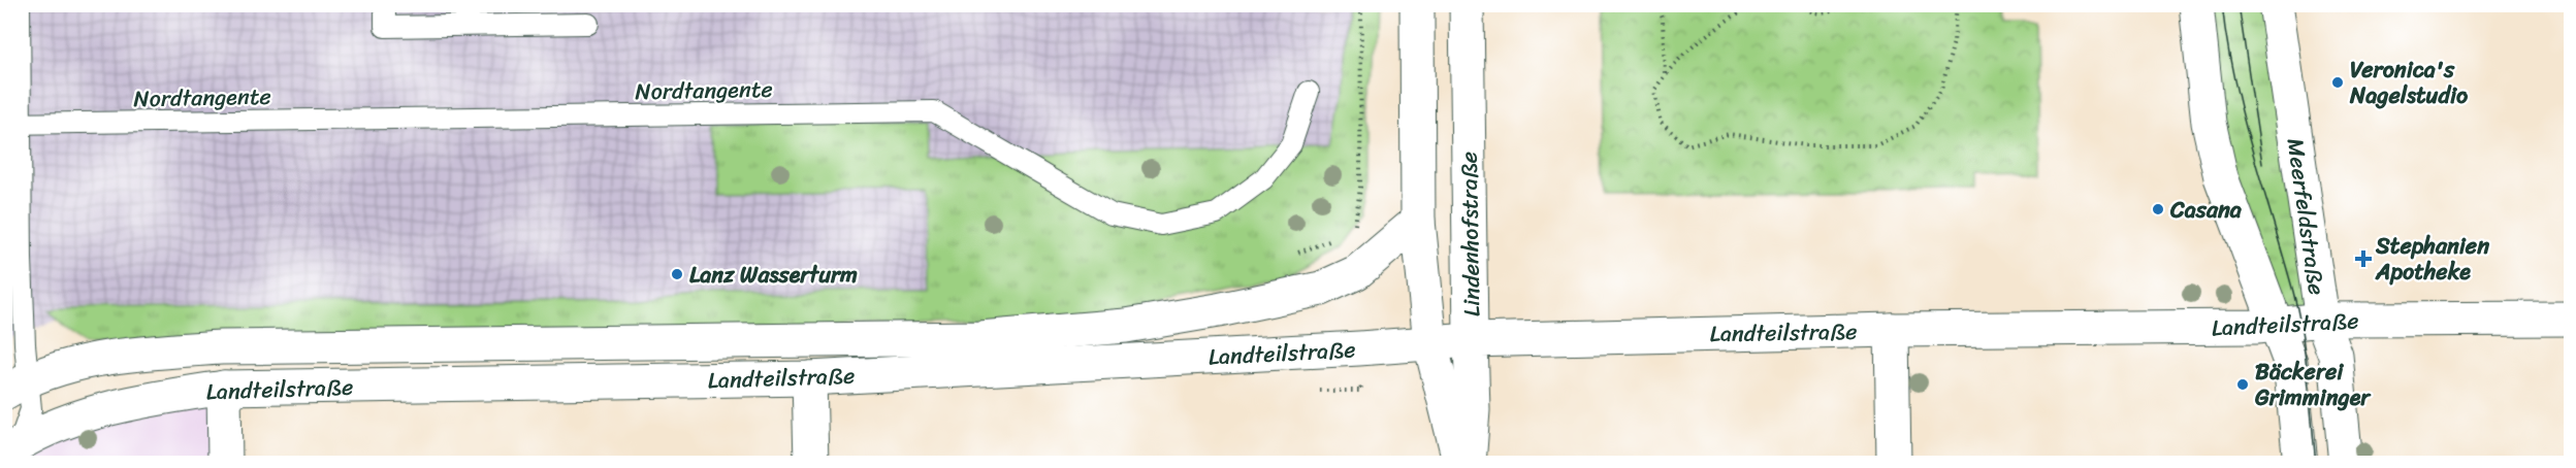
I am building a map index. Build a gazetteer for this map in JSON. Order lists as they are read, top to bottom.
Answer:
{
  "streets": {
    "street": ["Meerfeldstraße", "Lindenhofstraße", "Landteilstraße"],
    "lane": ["Nordtangente"]
  },
  "crossings": [
    ["Meerfeldstraße", "Landteilstraße"],
    ["Lindenhofstraße", "Landteilstraße"]
  ],
  "places": {
    "other": [
      "Veronica's Nagelstudio",
      "Casana",
      "Lanz Wasserturm",
      "Bäckerei Grimminger"
    ],
    "health": ["Stephanien Apotheke"]
  }
}
